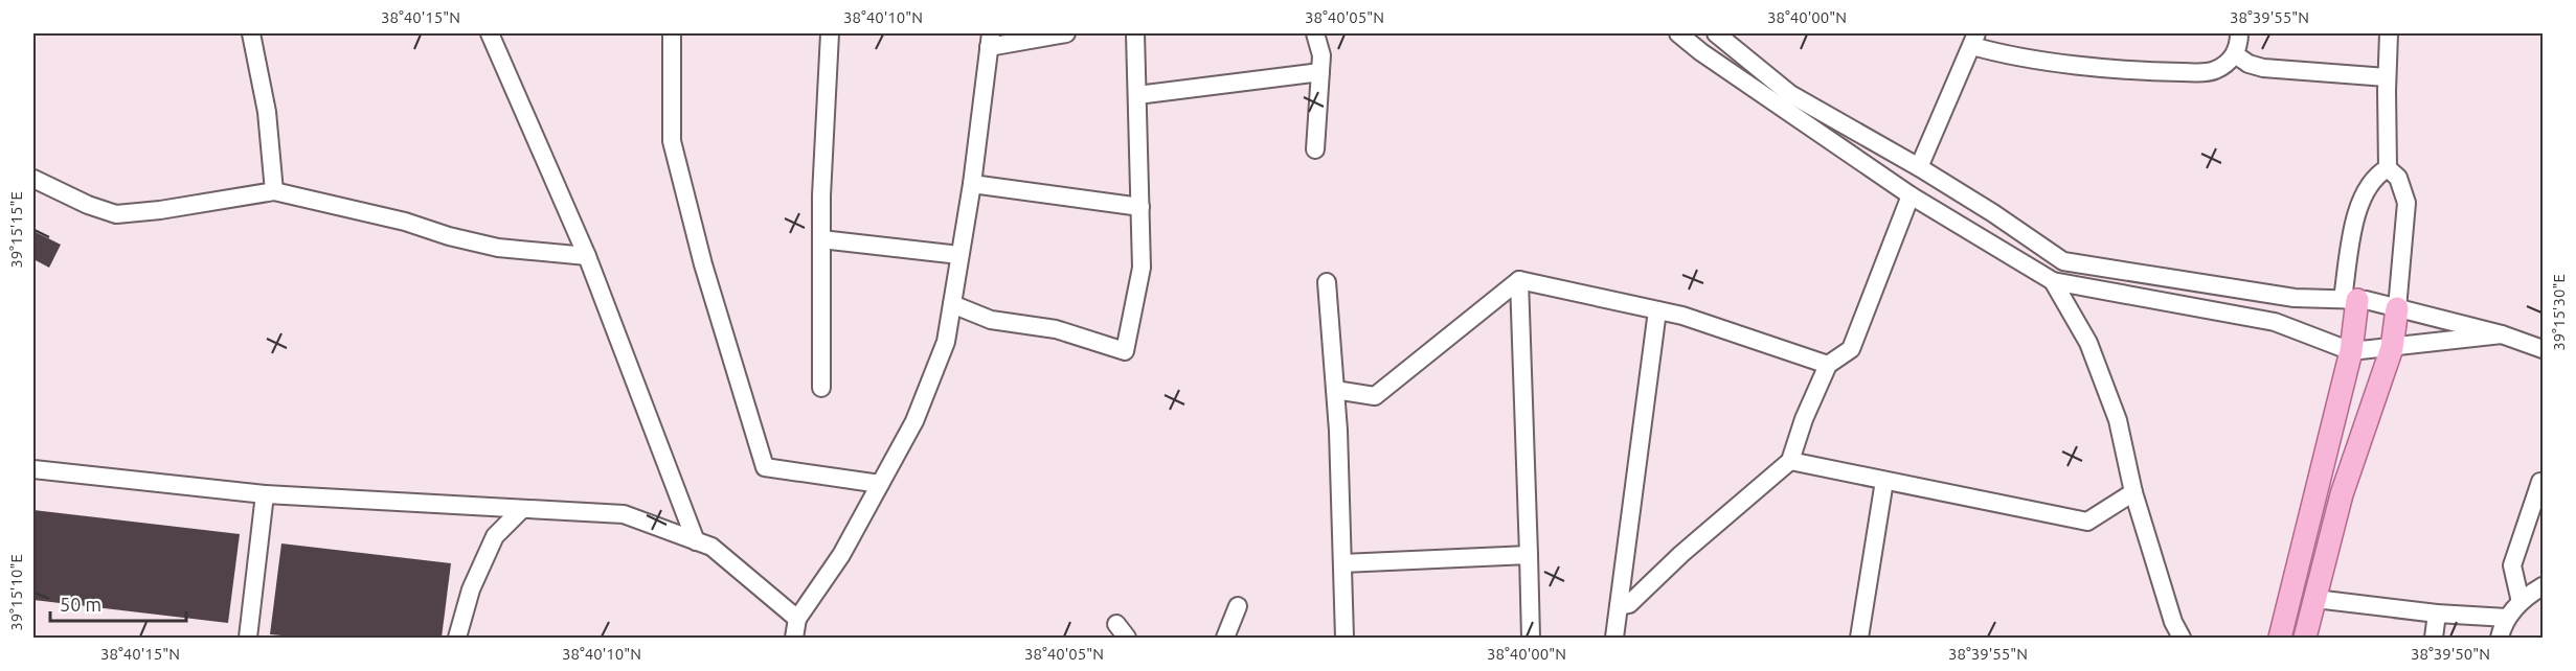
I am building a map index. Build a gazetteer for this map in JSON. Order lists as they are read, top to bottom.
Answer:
{
  "scale_bar": "50 m",
  "coordinates": [
    "38°40'15\"N",
    "38°40'10\"N",
    "38°40'05\"N",
    "38°40'00\"N",
    "38°39'55\"N",
    "39°15'15\"E",
    "39°15'30\"E",
    "39°15'10\"E",
    "38°39'50\"N"
  ]
}
